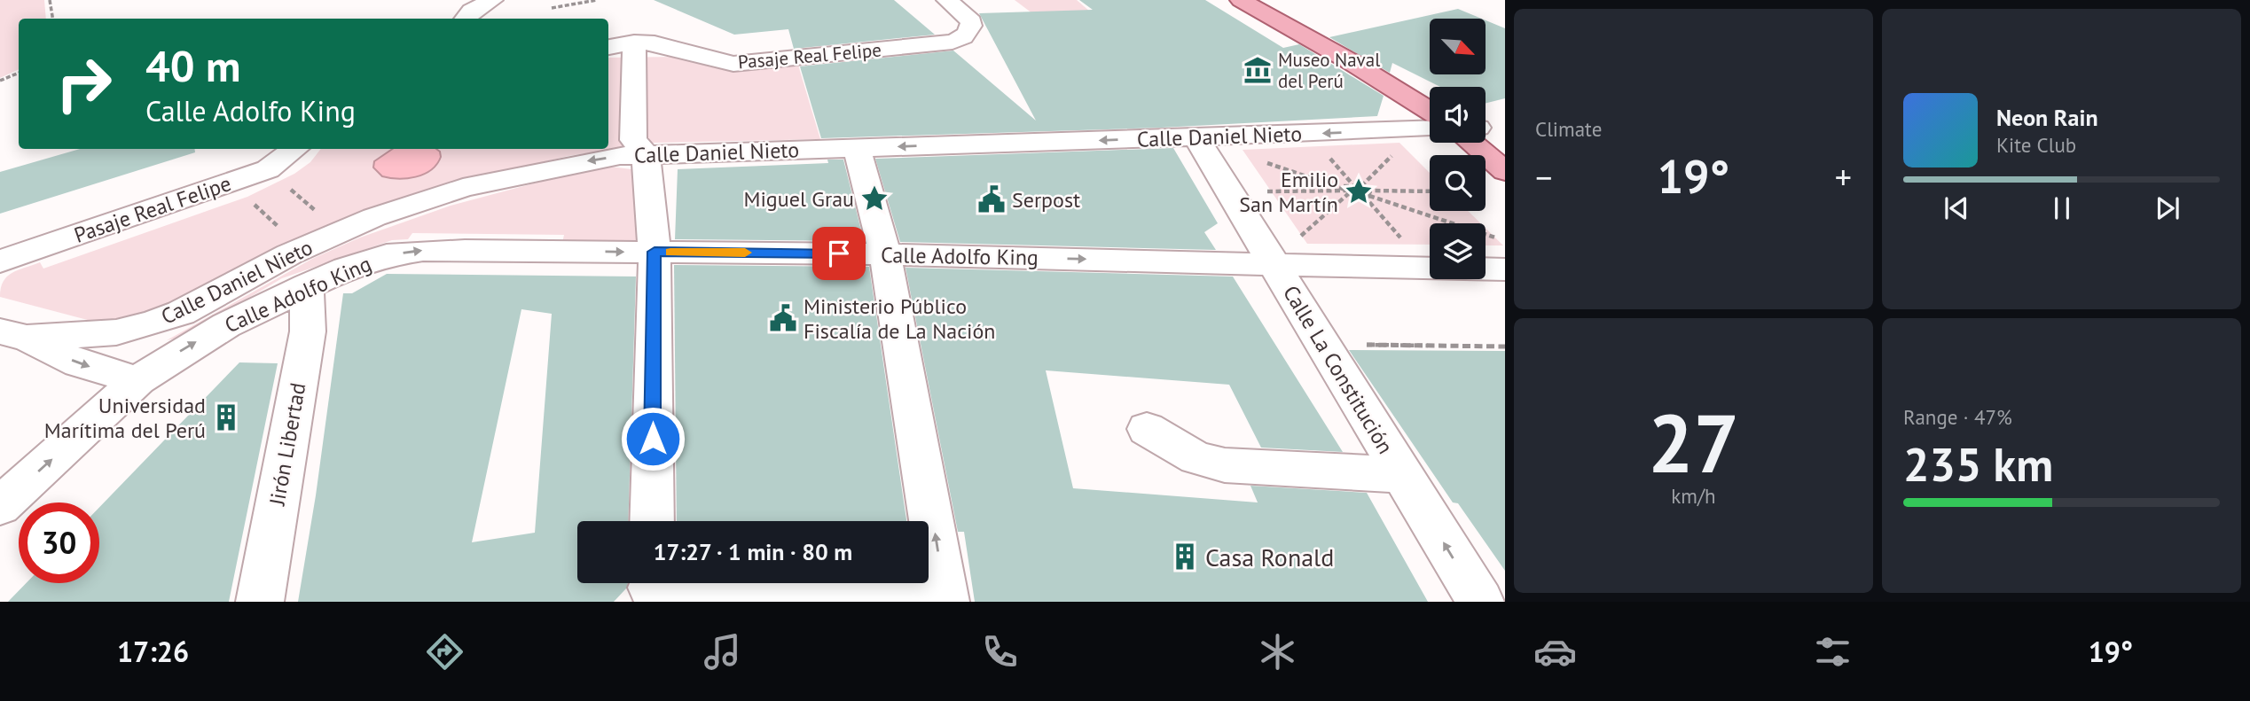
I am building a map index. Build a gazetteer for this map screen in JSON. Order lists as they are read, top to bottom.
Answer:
{
  "streets": {
    "street": [
      "Pasaje Real Felipe",
      "Calle Daniel Nieto",
      "Calle Adolfo King",
      "Calle La Constitución",
      "Jirón Libertad"
    ]
  },
  "crossings": [
    ["Calle Daniel Nieto", "Calle La Constitución"],
    ["Calle Adolfo King", "Calle La Constitución"],
    ["Calle Adolfo King", "Jirón Libertad"]
  ],
  "one_way": ["Calle Daniel Nieto", "Calle Adolfo King"],
  "places": {
    "museum": ["Museo Naval del Perú"],
    "place": ["Emilio San Martín", "Miguel Grau"],
    "public building": ["Serpost", "Ministerio Público Fiscalía de La Nación"],
    "building": ["Universidad Marítima del Perú", "Casa Ronald"]
  },
  "north": "bottom right",
  "page": {
    "tile": [
      "Climate",
      ["27", "km/h"],
      ["Range · 47%", "235 km"]
    ],
    "turn": ["40 m", "Calle Adolfo King"],
    "song": ["Neon Rain", "Kite Club"],
    "heat": ["−", "19°", "+"],
    "limit": "30",
    "trip": "17:27 · 1 min · 80 m",
    "tabs": ["17:26", "19°"]
  }
}
